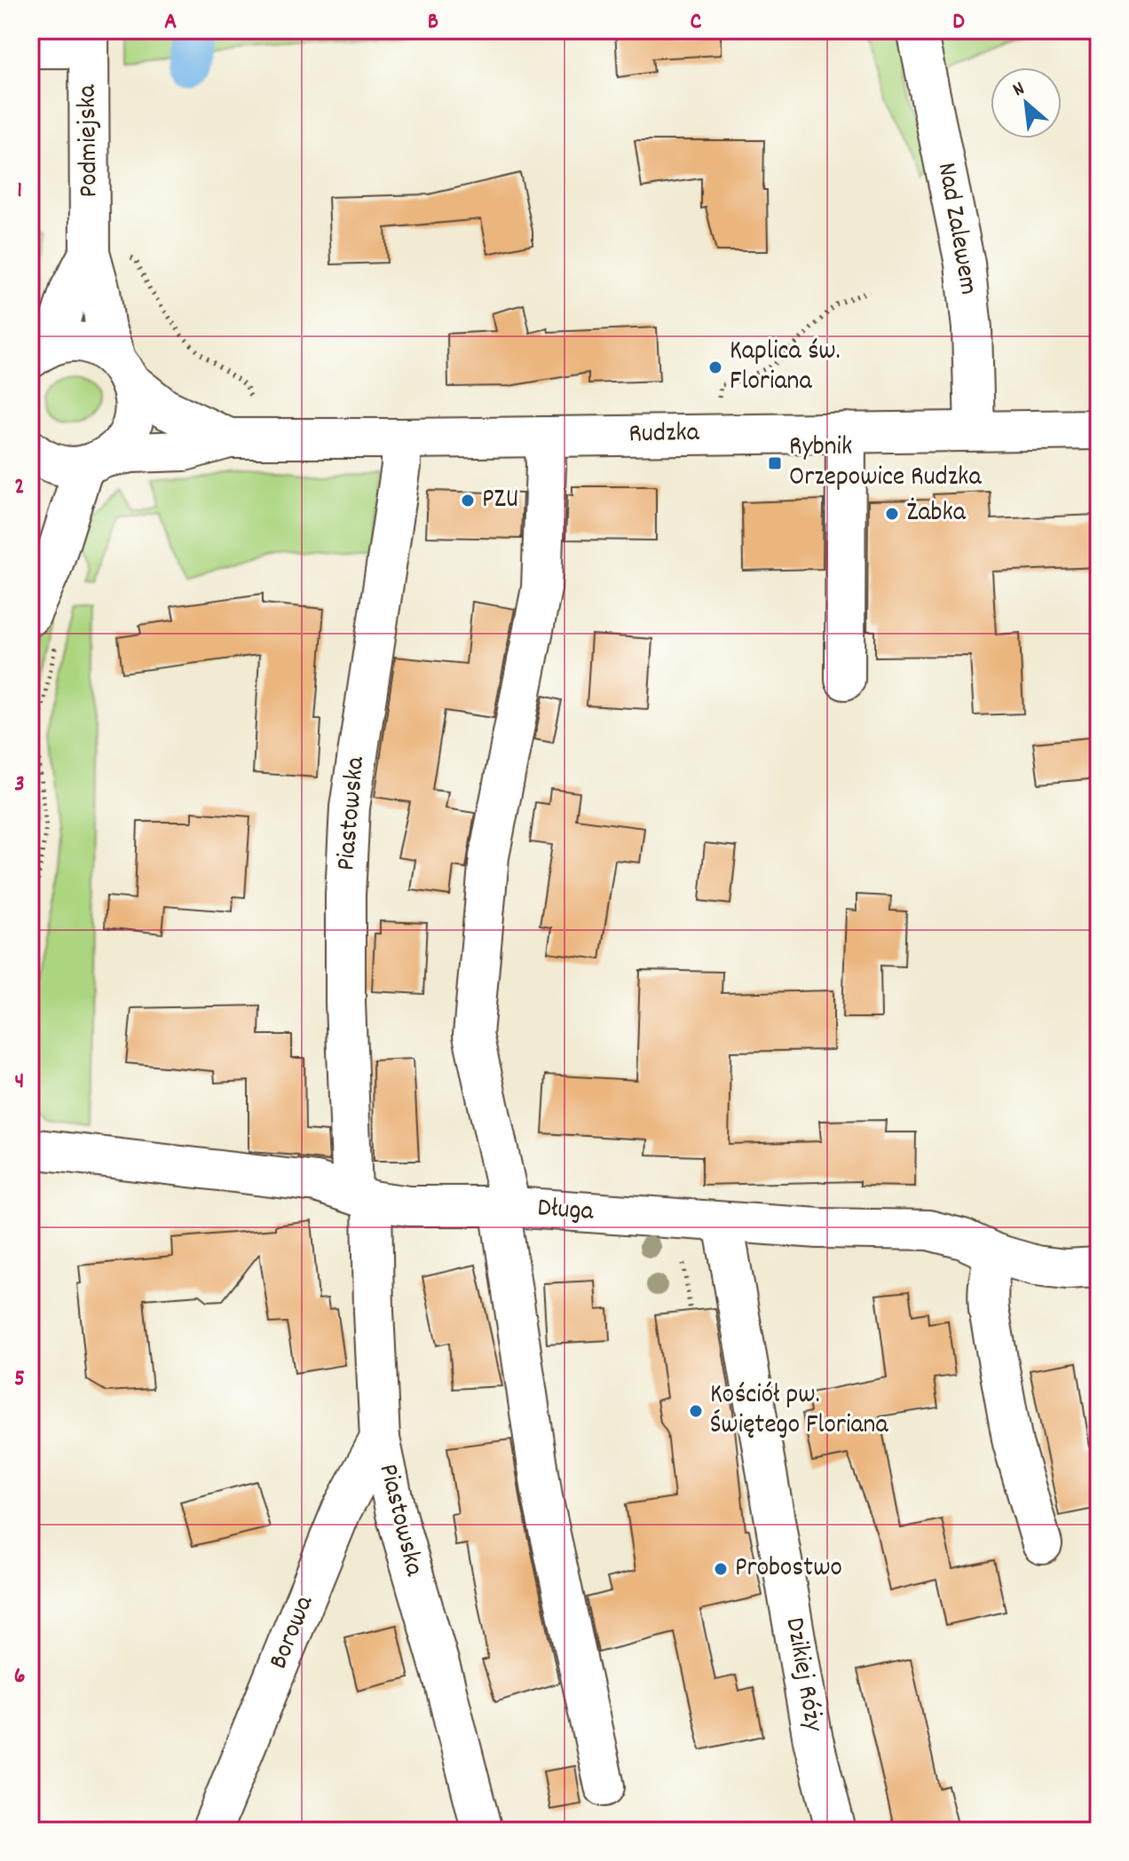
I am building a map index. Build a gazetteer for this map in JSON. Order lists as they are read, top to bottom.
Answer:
{
  "streets": {
    "street": [
      "Podmiejska",
      "Nad Zalewem",
      "Rudzka",
      "Piastowska",
      "Długa",
      "Borowa",
      "Dzikiej Róży"
    ]
  },
  "crossings": [
    ["Podmiejska", "Rudzka"],
    ["Nad Zalewem", "Rudzka"],
    ["Rudzka", "Piastowska"],
    ["Piastowska", "Długa"],
    ["Piastowska", "Borowa"],
    ["Długa", "Dzikiej Róży"]
  ],
  "places": {
    "other": [
      "Kaplica św. Floriana",
      "PZU",
      "Żabka",
      "Kościół pw. Świętego Floriana",
      "Probostwo"
    ],
    "transit": ["Rybnik Orzepowice Rudzka"]
  },
  "north": "top left",
  "grid": {
    "columns": [
      "A",
      "B",
      "C",
      "D"
    ],
    "rows": [
      "1",
      "2",
      "3",
      "4",
      "5",
      "6"
    ]
  }
}
